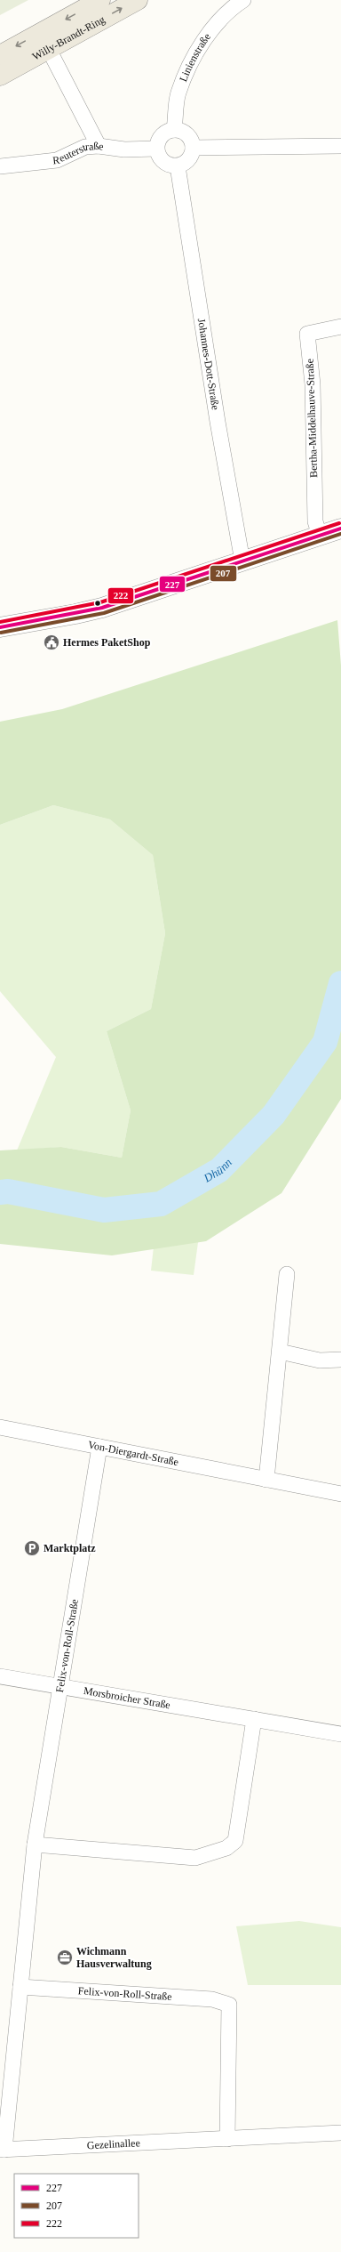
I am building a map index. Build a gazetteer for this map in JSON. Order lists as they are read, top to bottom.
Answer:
{
  "streets": {
    "main road": ["Willy-Brandt-Ring"],
    "street": [
      "Linienstraße",
      "Reuterstraße",
      "Johannes-Dott-Straße",
      "Bertha-Middelhauve-Straße",
      "Von-Diergardt-Straße",
      "Felix-von-Roll-Straße",
      "Morsbroicher Straße",
      "Gezelinallee"
    ]
  },
  "crossings": [
    ["Linienstraße", "Reuterstraße"],
    ["Linienstraße", "Johannes-Dott-Straße"],
    ["Reuterstraße", "Johannes-Dott-Straße"],
    ["Von-Diergardt-Straße", "Felix-von-Roll-Straße"],
    ["Felix-von-Roll-Straße", "Morsbroicher Straße"],
    ["Felix-von-Roll-Straße", "Gezelinallee"]
  ],
  "water": ["Dhünn"],
  "places": {
    "public building": ["Hermes PaketShop"],
    "parking": ["Marktplatz"],
    "office": ["Wichmann Hausverwaltung"]
  },
  "lines": ["transit line 222", "transit line 227", "transit line 207"],
  "legend": ["227", "207", "222"]
}
